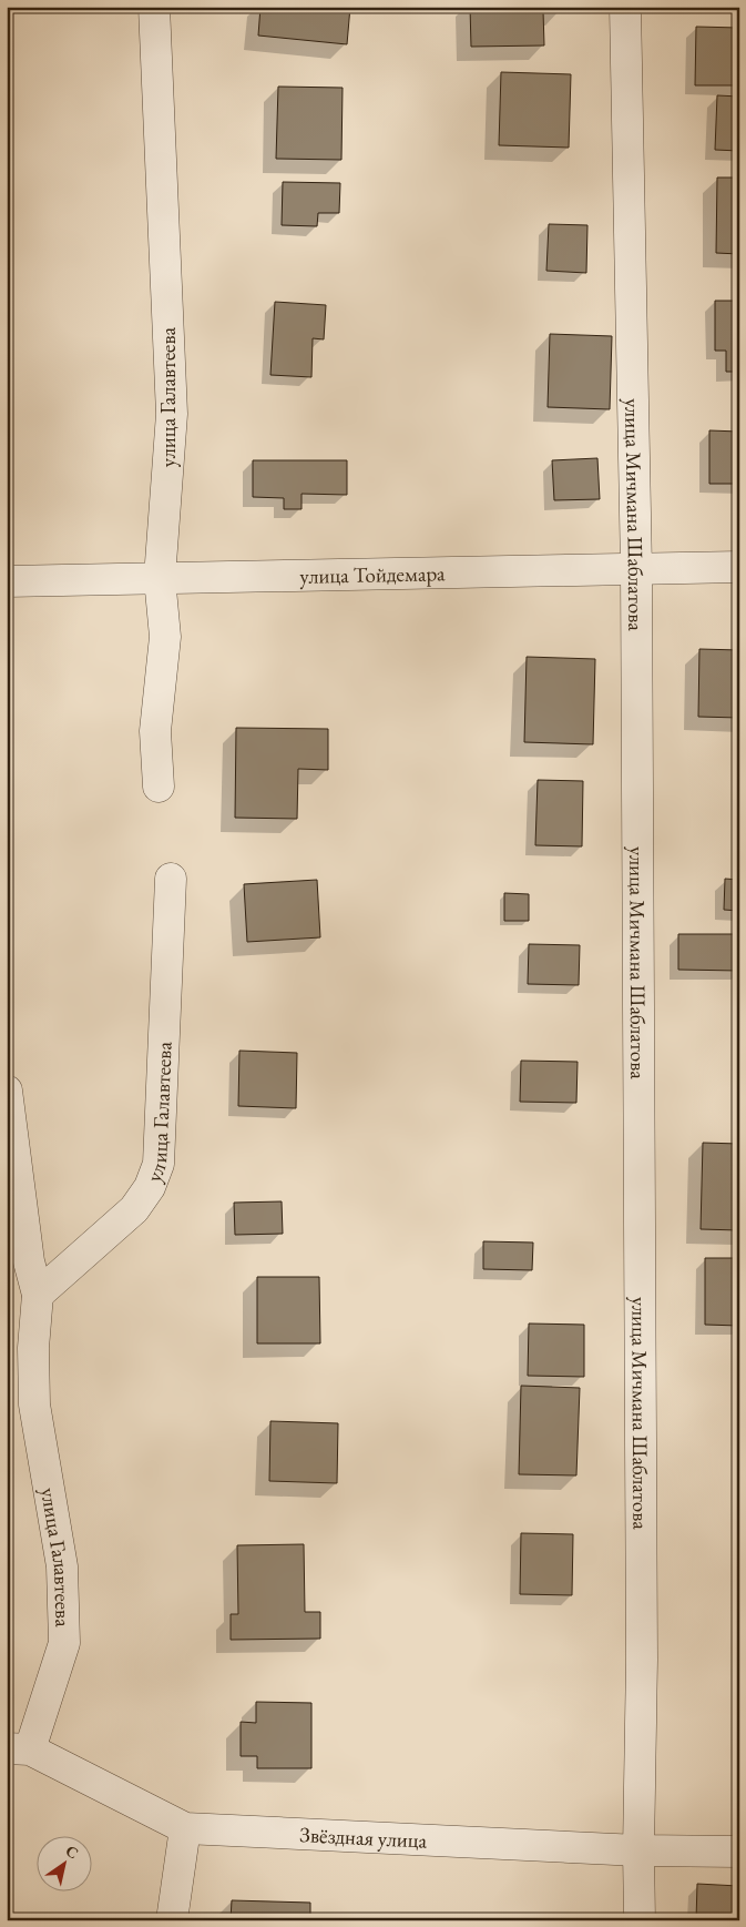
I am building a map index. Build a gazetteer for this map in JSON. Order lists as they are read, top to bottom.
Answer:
{
  "streets": {
    "street": [
      "улица Галавтеева",
      "улица Мичмана Шаблатова",
      "улица Тойдемара",
      "Звёздная улица"
    ]
  },
  "crossings": [
    ["улица Галавтеева", "улица Тойдемара"],
    ["улица Галавтеева", "Звёздная улица"],
    ["улица Мичмана Шаблатова", "улица Тойдемара"],
    ["улица Мичмана Шаблатова", "Звёздная улица"]
  ],
  "north": "top right"
}
